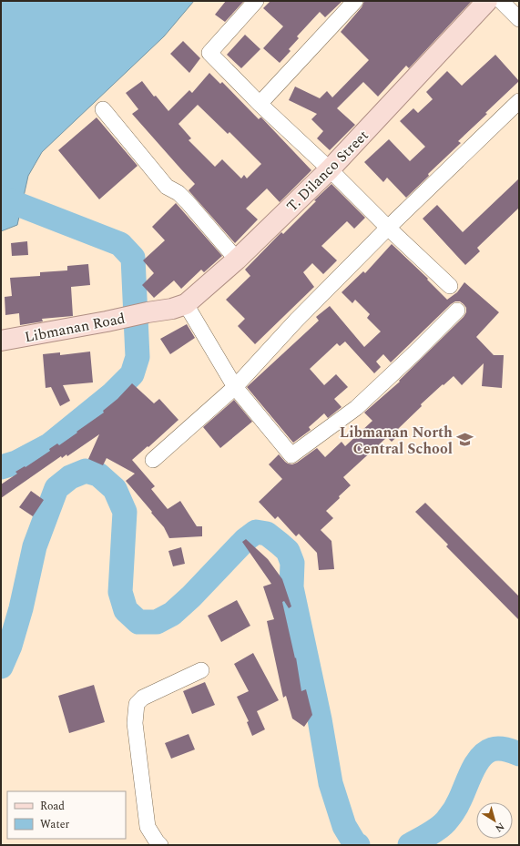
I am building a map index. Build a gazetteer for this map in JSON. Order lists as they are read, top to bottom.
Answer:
{
  "streets": {
    "main road": ["T. Dilanco Street", "Libmanan Road"]
  },
  "crossings": [
    ["T. Dilanco Street", "Libmanan Road"]
  ],
  "places": {
    "school or university": ["Libmanan North Central School"]
  },
  "legend": ["Road", "Water"],
  "north": "bottom right"
}
